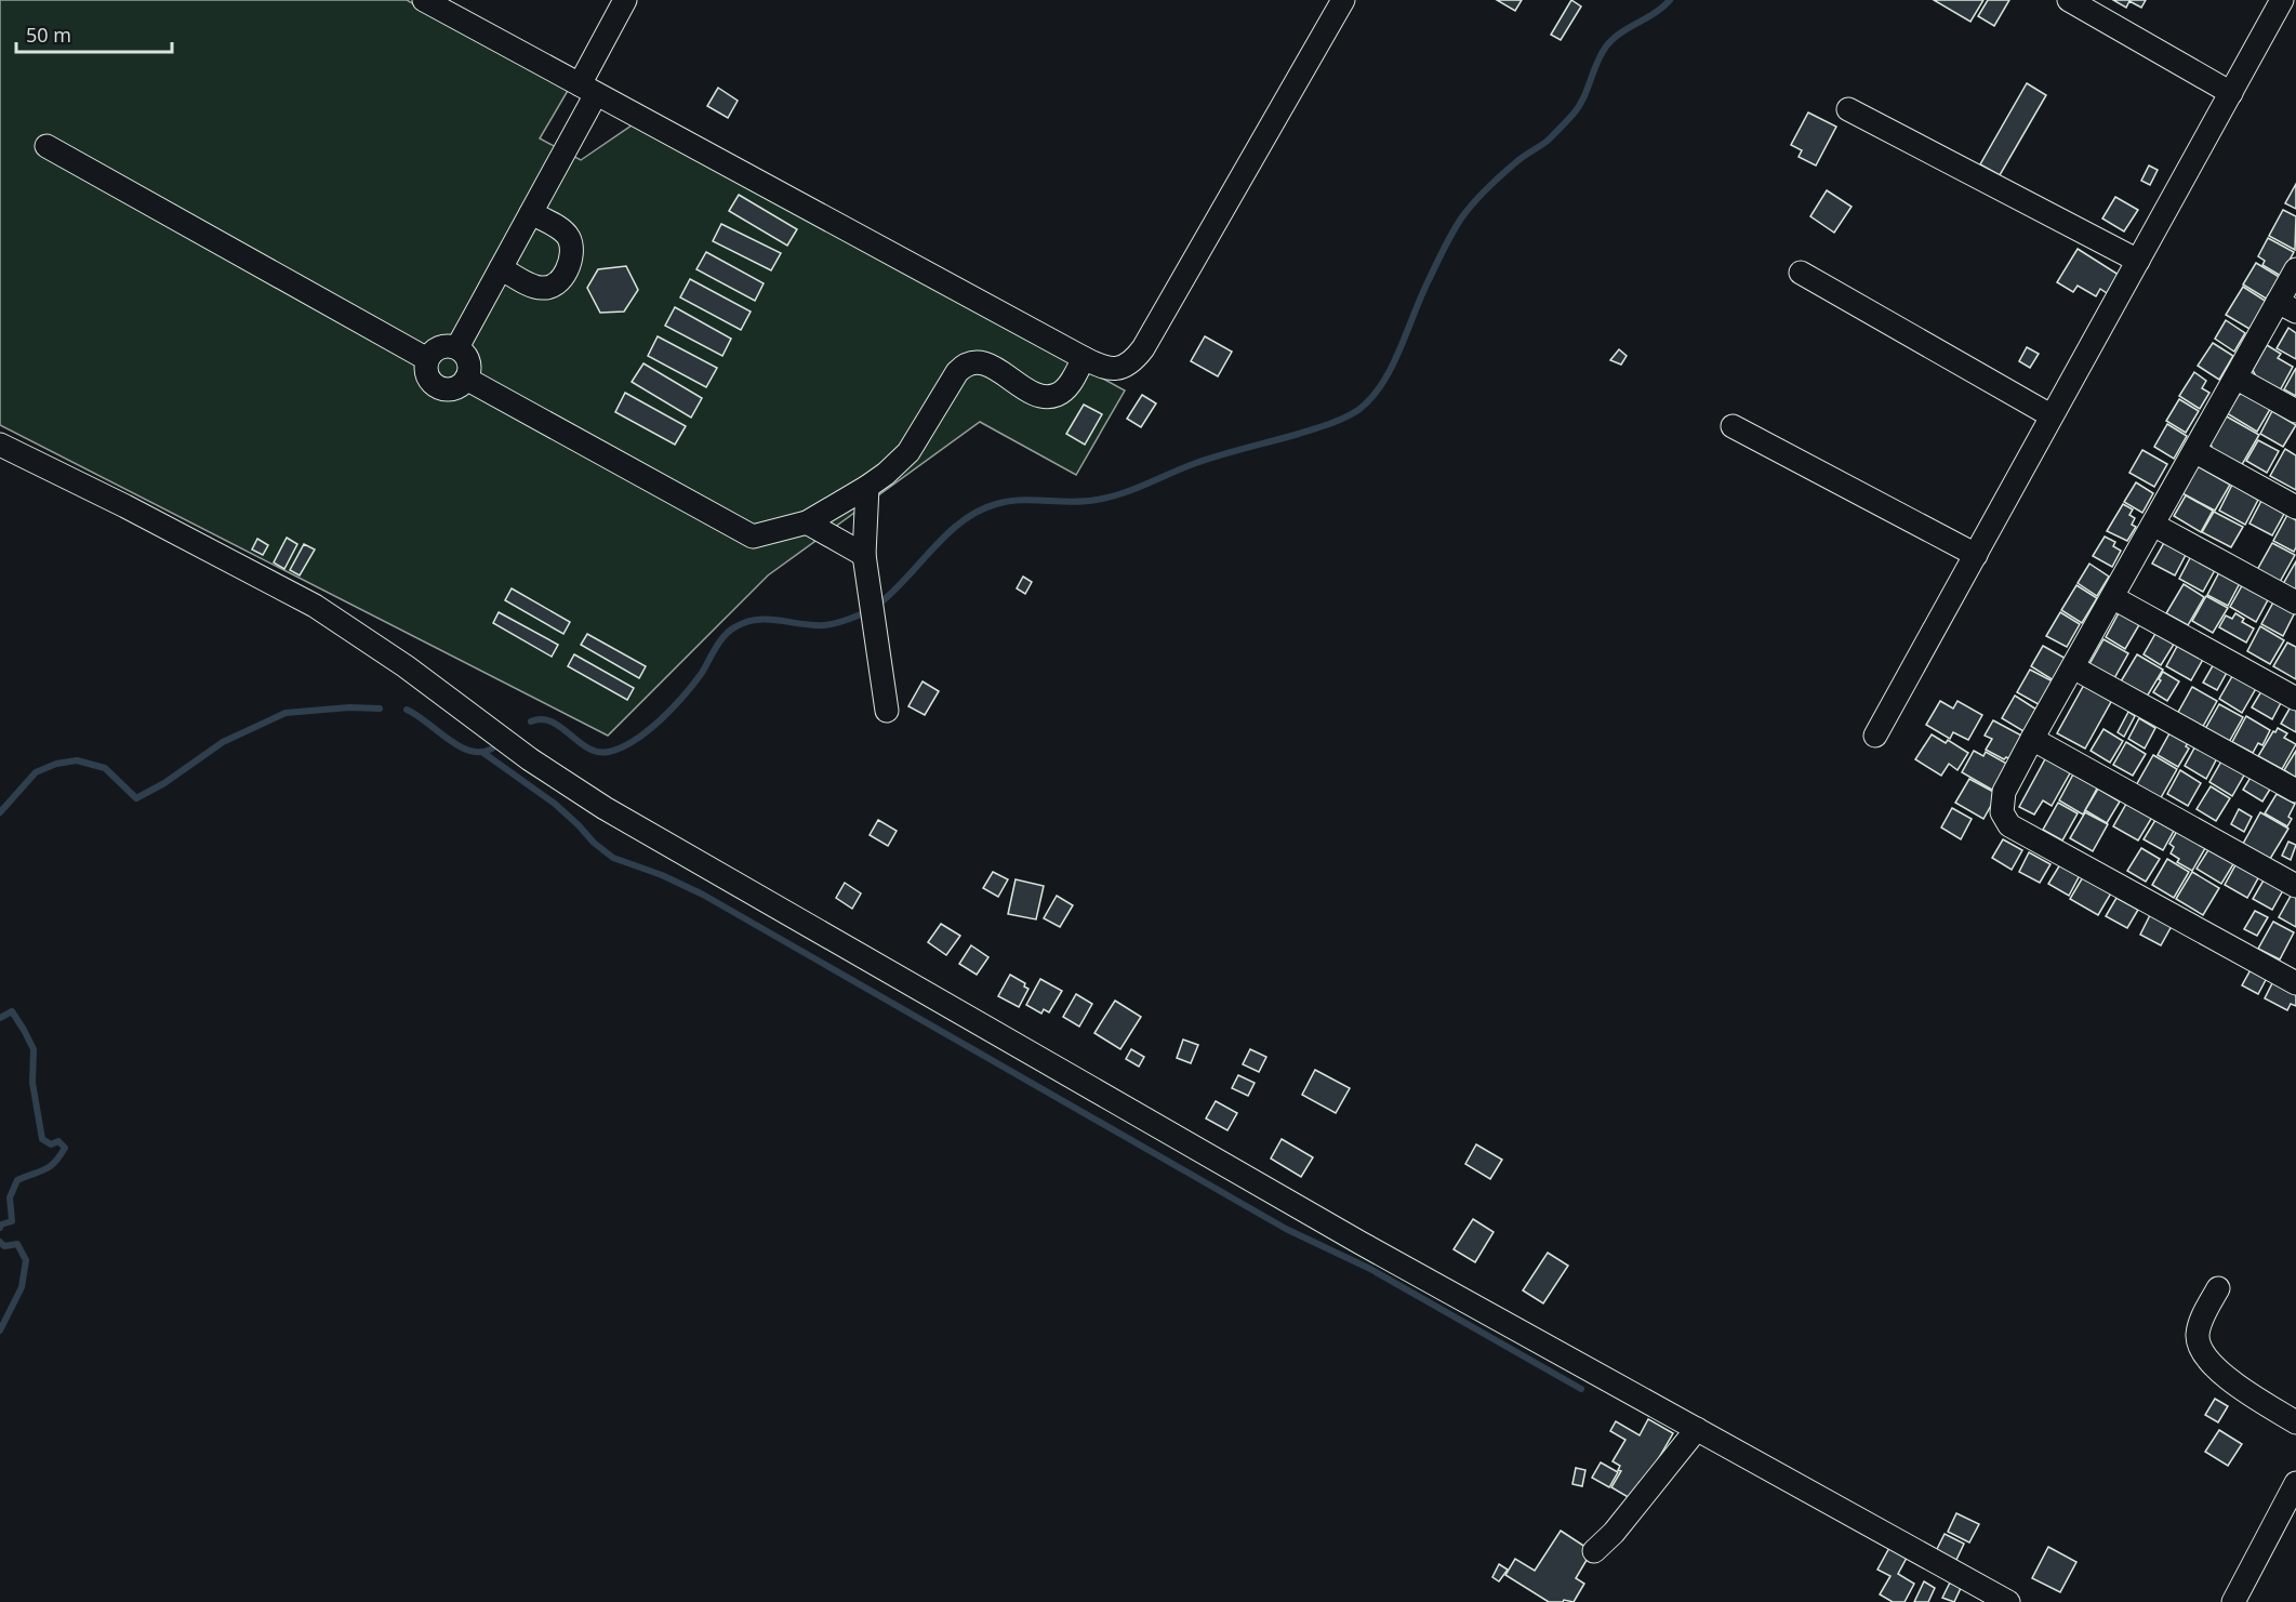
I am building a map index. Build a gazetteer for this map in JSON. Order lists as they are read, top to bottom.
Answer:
{
  "scale_bar": "50 m"
}
